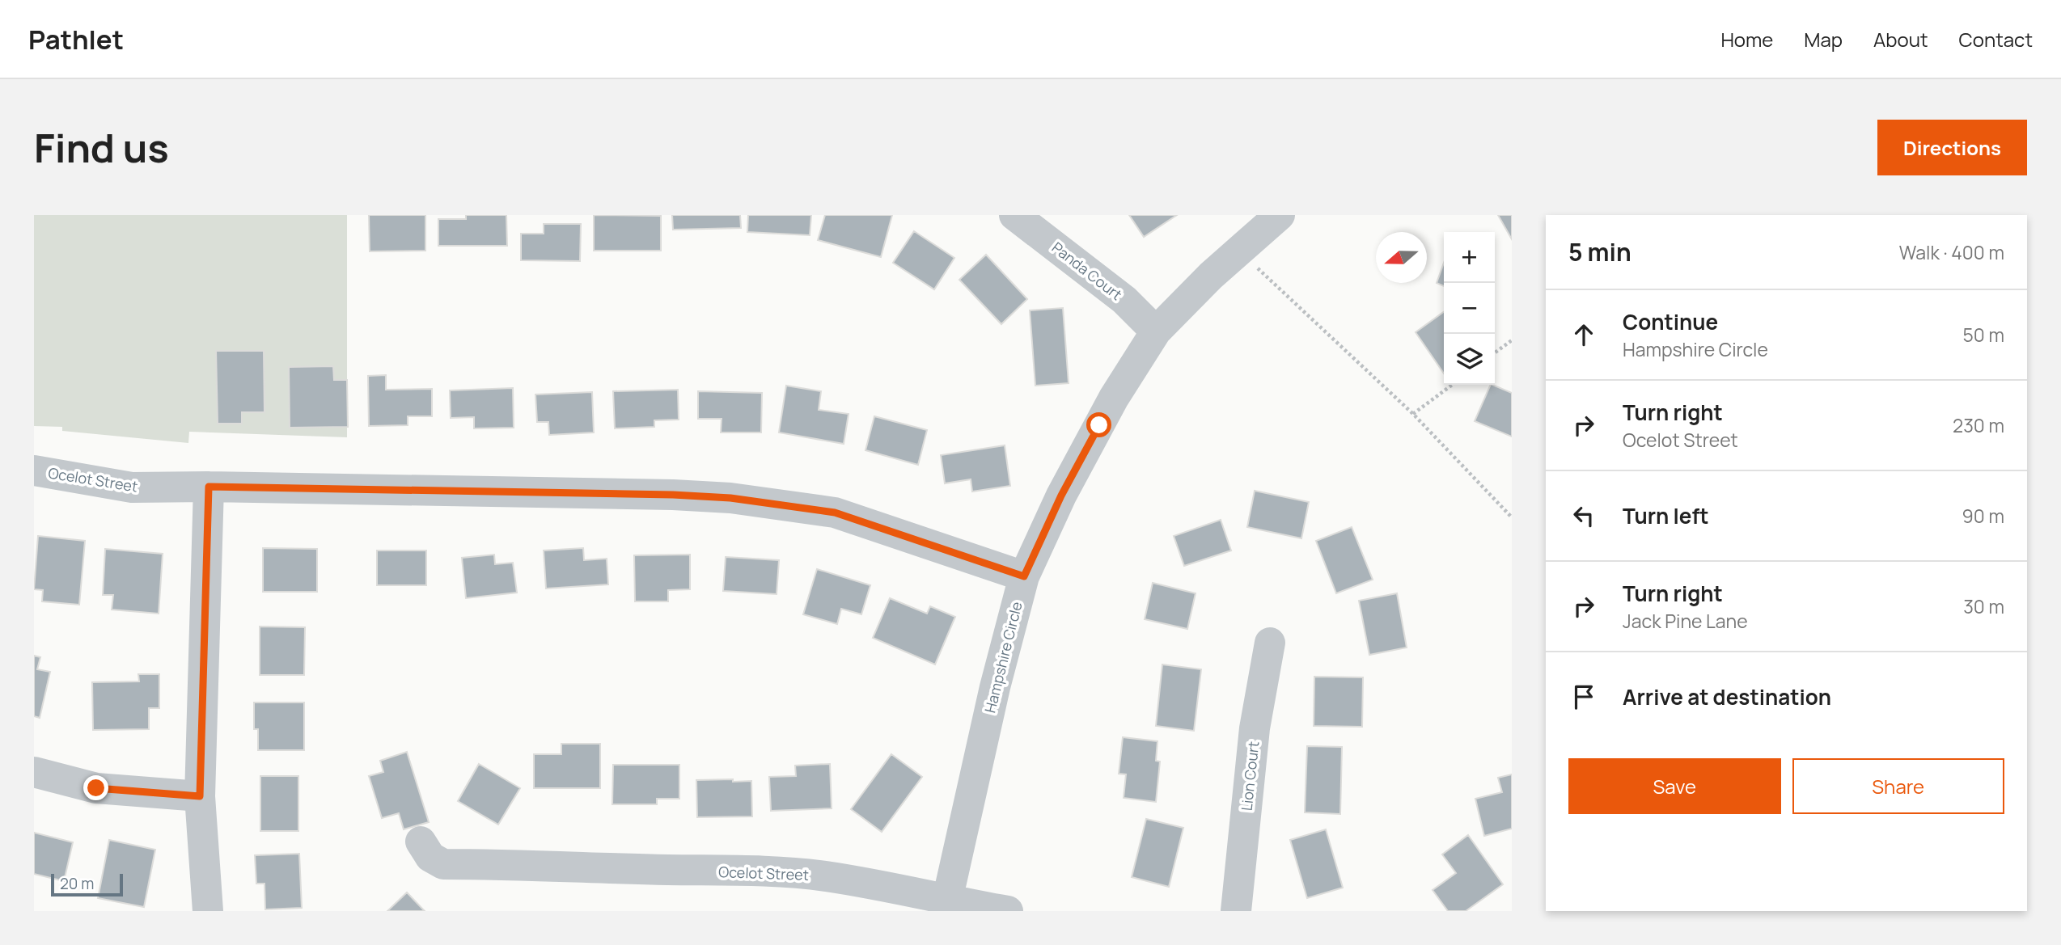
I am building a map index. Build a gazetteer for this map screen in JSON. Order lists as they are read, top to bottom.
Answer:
{
  "streets": {
    "street": [
      "Panda Court",
      "Ocelot Street",
      "Hampshire Circle",
      "Lion Court"
    ]
  },
  "crossings": [
    ["Panda Court", "Hampshire Circle"],
    ["Ocelot Street", "Hampshire Circle"]
  ],
  "scale_bar": "20 m",
  "north": "left",
  "page": {
    "header": "Pathlet",
    "nav": [
      "Home",
      "Map",
      "About",
      "Contact"
    ],
    "buttons": [
      "Directions",
      ["Save", "Share"]
    ],
    "title": "Find us",
    "heading": ["5 min", "Walk · 400 m"],
    "map_buttons": ["+", "−"],
    "list": [
      ["Continue", "Hampshire Circle", "50 m"],
      ["Turn right", "Ocelot Street", "230 m"],
      ["Turn left", "90 m"],
      ["Turn right", "Jack Pine Lane", "30 m"],
      "Arrive at destination"
    ],
    "scale": "20 m"
  }
}
